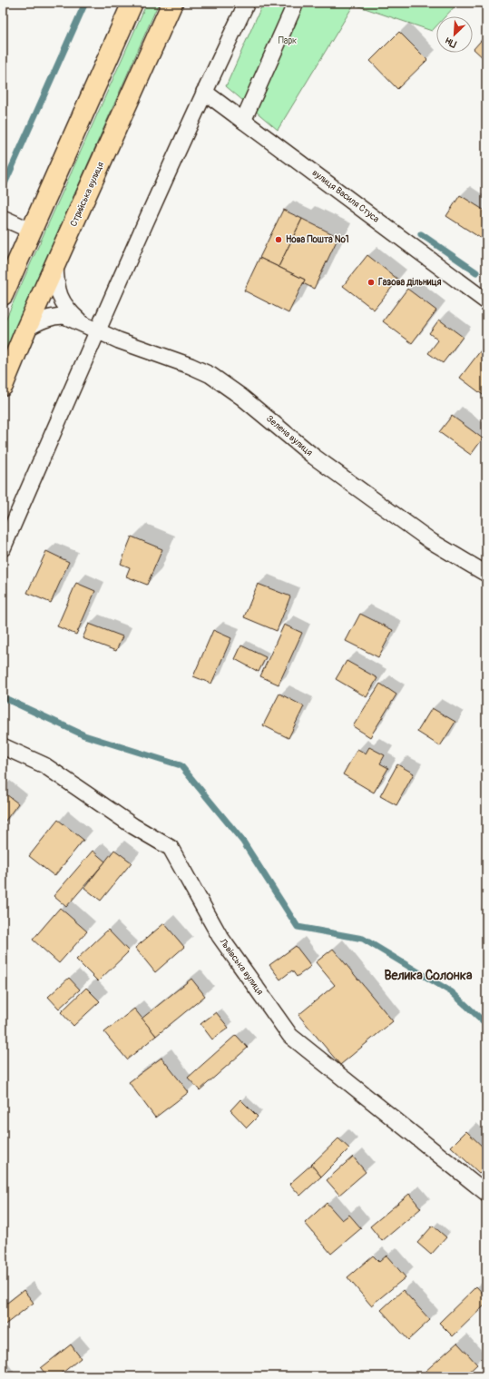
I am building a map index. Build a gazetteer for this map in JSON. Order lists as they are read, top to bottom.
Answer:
{
  "streets": {
    "highway": ["Стрийська вулиця"],
    "street": ["вулиця Василя Стуса", "Зелена вулиця", "Львівська вулиця"]
  },
  "crossings": [
    ["Стрийська вулиця", "Зелена вулиця"]
  ],
  "districts": ["Велика Солонка"],
  "parks": ["Парк"],
  "places": ["Нова Пошта №1", "Газова дільниця"],
  "north": "bottom left"
}
